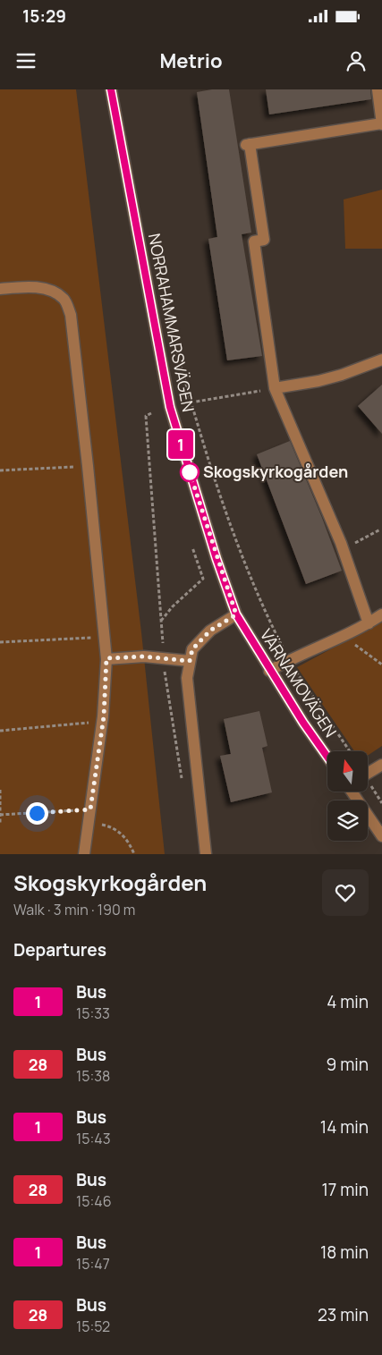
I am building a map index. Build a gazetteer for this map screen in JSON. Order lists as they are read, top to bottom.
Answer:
{
  "streets": {
    "street": ["NORRAHAMMARSVÄGEN", "VÄRNAMOVÄGEN"]
  },
  "crossings": [
    ["NORRAHAMMARSVÄGEN", "VÄRNAMOVÄGEN"]
  ],
  "places": ["Skogskyrkogården"],
  "lines": ["bus line 1"],
  "north": "top",
  "page": {
    "status": "15:29",
    "header": "Metrio",
    "on_map": "1",
    "heading": [
      ["Skogskyrkogården", "Walk · 3 min · 190 m"],
      "Departures"
    ],
    "list": [
      {
        "mark": "1",
        "name": "Bus",
        "note": "15:33",
        "value": "4 min"
      },
      {
        "mark": "28",
        "name": "Bus",
        "note": "15:38",
        "value": "9 min"
      },
      {
        "mark": "1",
        "name": "Bus",
        "note": "15:43",
        "value": "14 min"
      },
      {
        "mark": "28",
        "name": "Bus",
        "note": "15:46",
        "value": "17 min"
      },
      {
        "mark": "1",
        "name": "Bus",
        "note": "15:47",
        "value": "18 min"
      },
      {
        "mark": "28",
        "name": "Bus",
        "note": "15:52",
        "value": "23 min"
      }
    ]
  }
}
